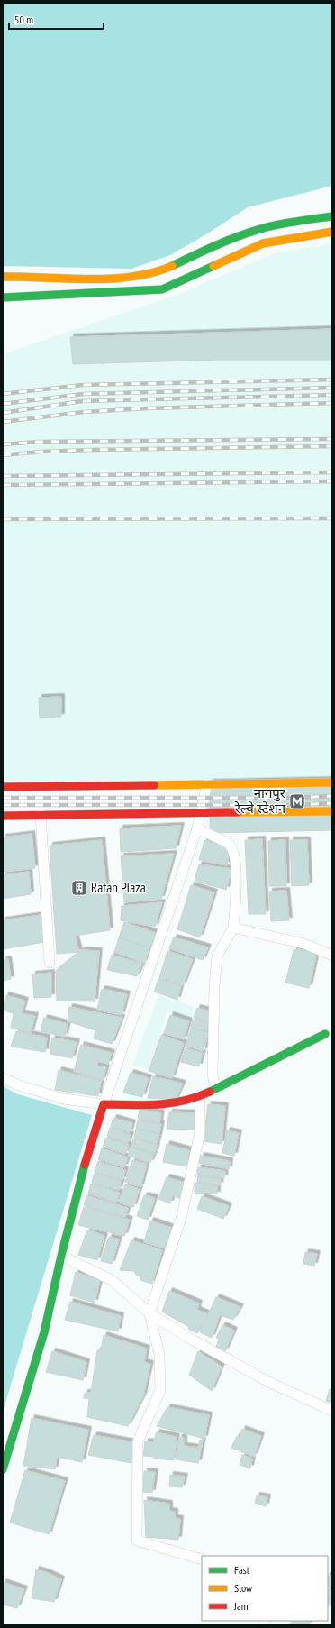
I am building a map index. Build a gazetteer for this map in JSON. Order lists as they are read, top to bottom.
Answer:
{
  "places": {
    "metro station": ["नागपुर रेल्वे स्टेशन"],
    "building": ["Ratan Plaza"]
  },
  "legend": ["Fast", "Slow", "Jam"],
  "scale_bar": "50 m"
}
